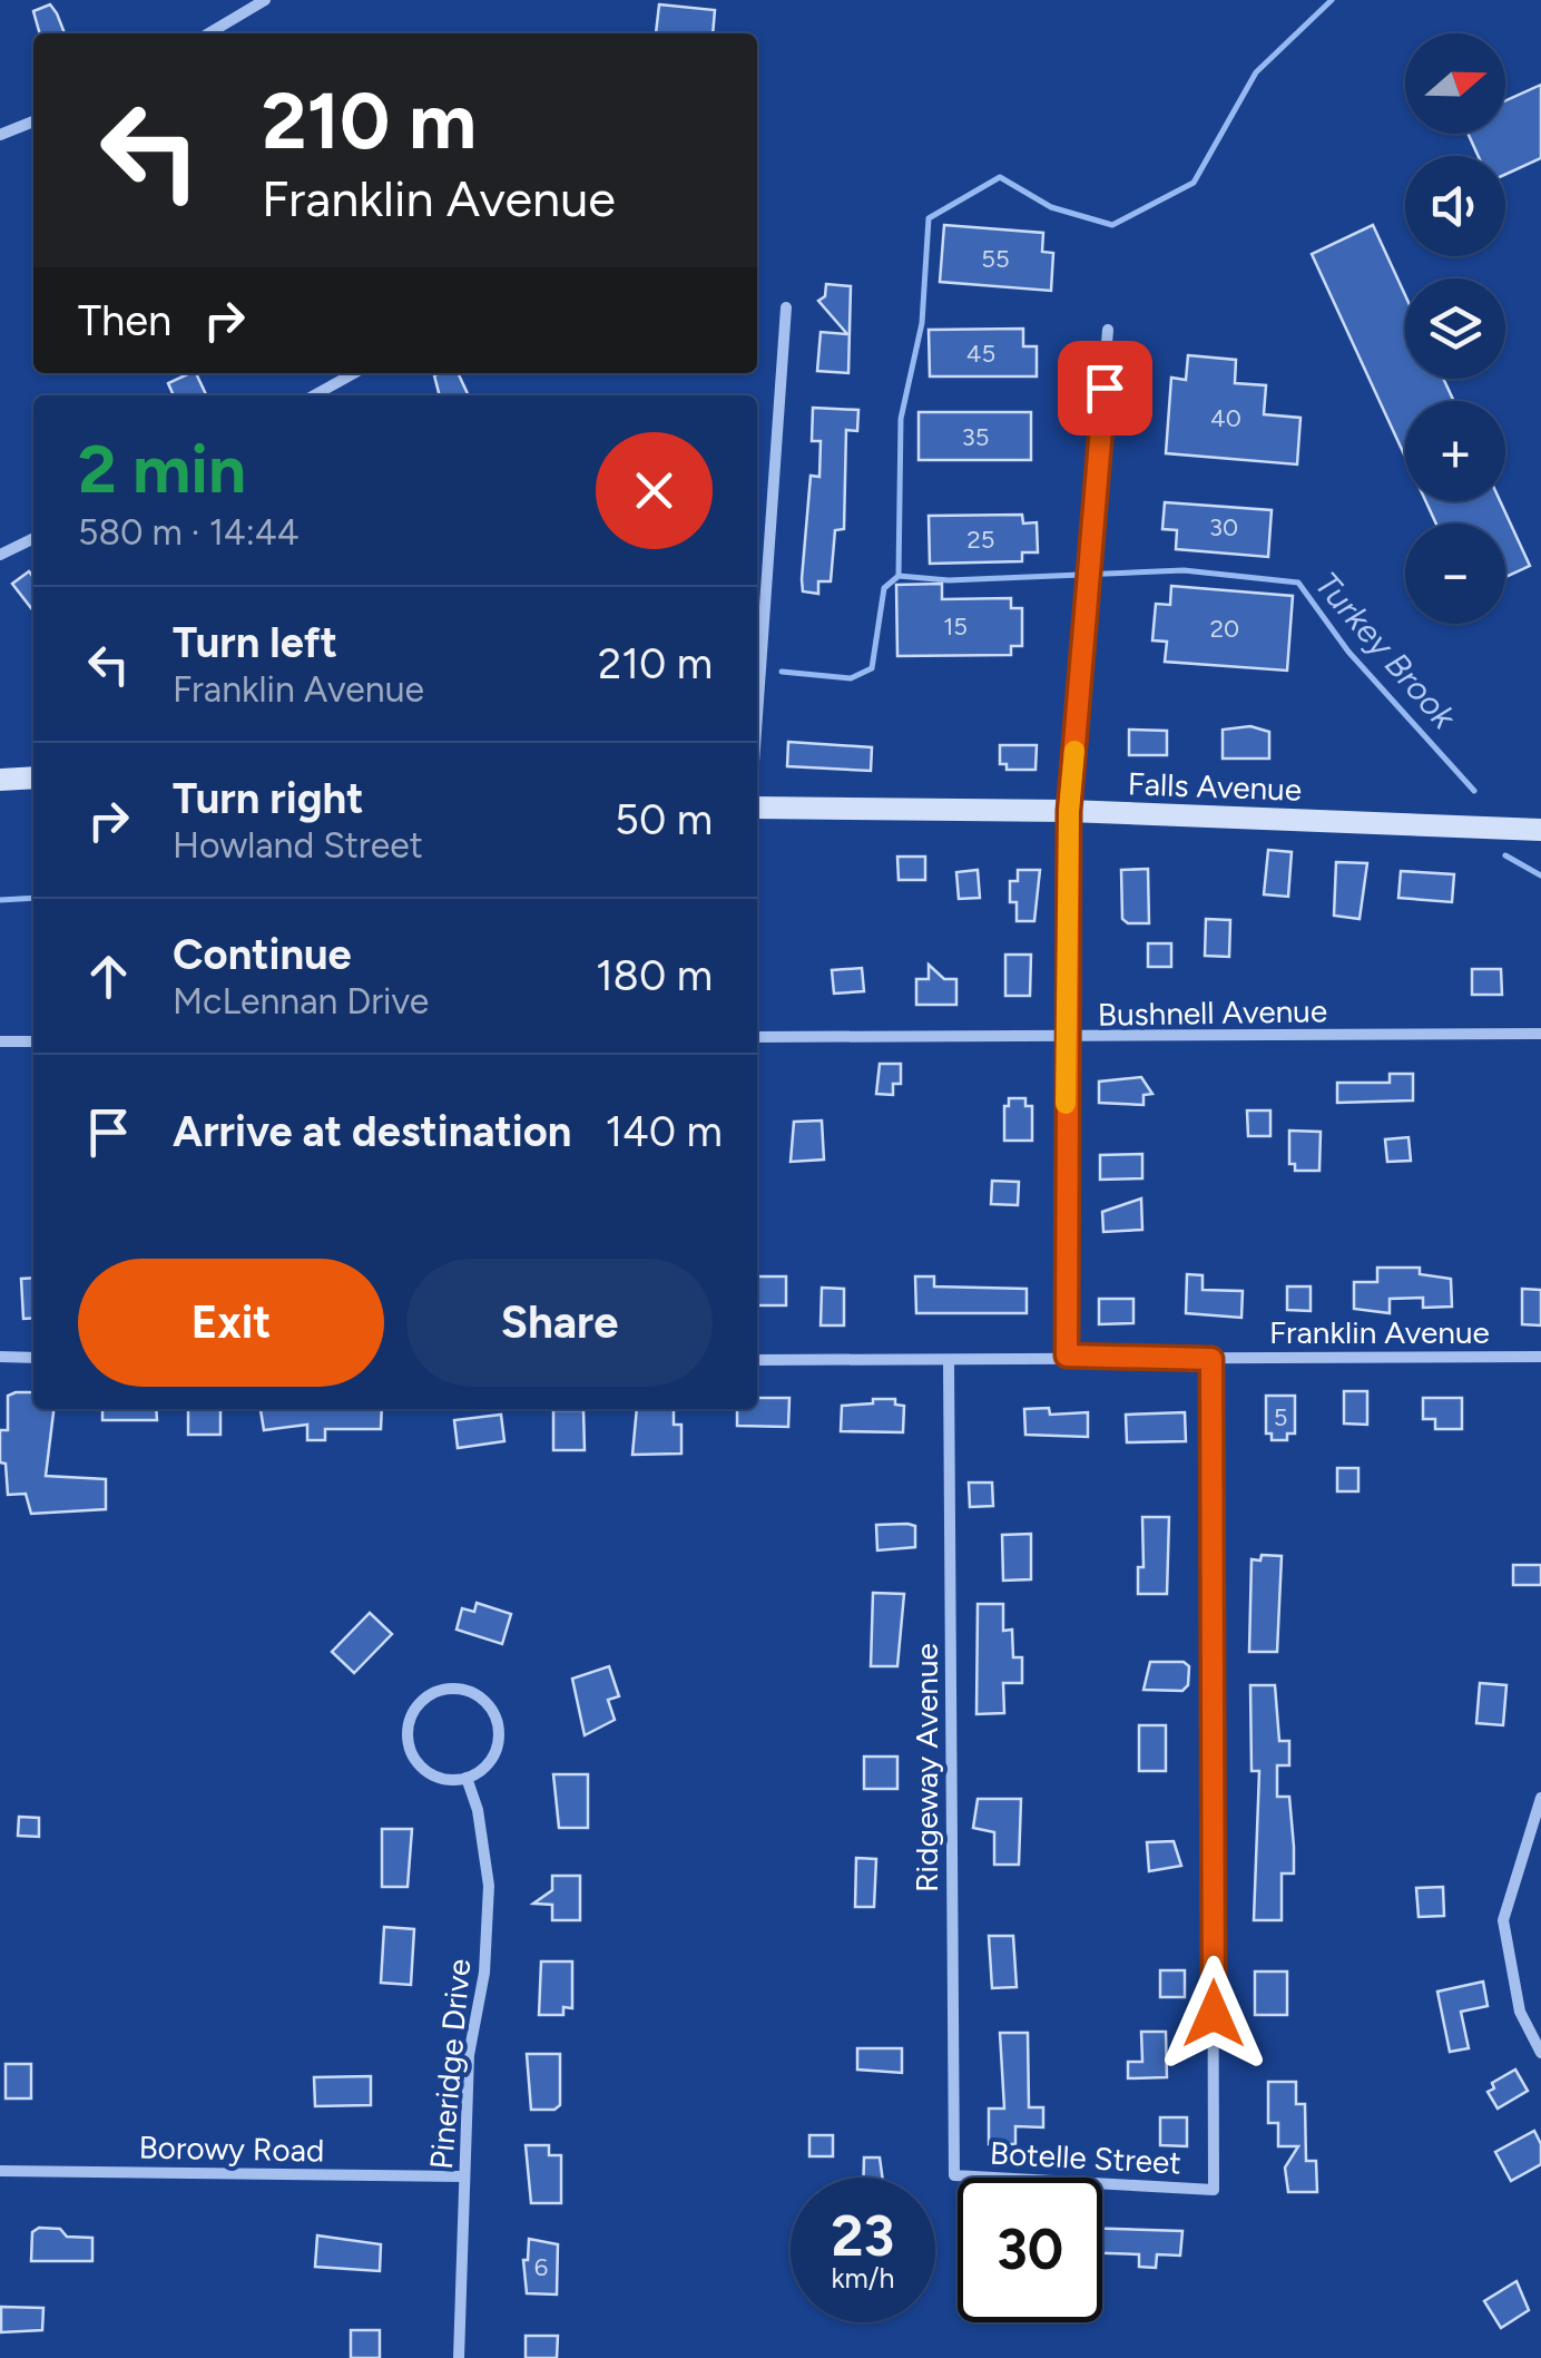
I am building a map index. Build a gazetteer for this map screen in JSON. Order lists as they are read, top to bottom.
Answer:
{
  "streets": {
    "main road": ["Falls Avenue"],
    "street": [
      "Bushnell Avenue",
      "Franklin Avenue",
      "Ridgeway Avenue",
      "Pineridge Drive",
      "Borowy Road",
      "Botelle Street"
    ]
  },
  "crossings": [
    ["Franklin Avenue", "Ridgeway Avenue"],
    ["Franklin Avenue", "Botelle Street"],
    ["Ridgeway Avenue", "Botelle Street"],
    ["Pineridge Drive", "Borowy Road"]
  ],
  "water": ["Turkey Brook"],
  "house_numbers": [
    "55",
    "45",
    "40",
    "35",
    "30",
    "25",
    "15",
    "20",
    "5",
    "6"
  ],
  "north": "right",
  "page": {
    "map_buttons": ["+", "−"],
    "turn": ["210 m", "Franklin Avenue"],
    "then": "Then",
    "heading": ["2 min", "580 m · 14:44"],
    "list": [
      {
        "name": "Turn left",
        "note": "Franklin Avenue",
        "value": "210 m"
      },
      {
        "name": "Turn right",
        "note": "Howland Street",
        "value": "50 m"
      },
      {
        "name": "Continue",
        "note": "McLennan Drive",
        "value": "180 m"
      },
      {
        "name": "Arrive at destination",
        "value": "140 m"
      }
    ],
    "buttons": ["Exit", "Share"],
    "speed": "23 km/h",
    "limit": "30"
  }
}
